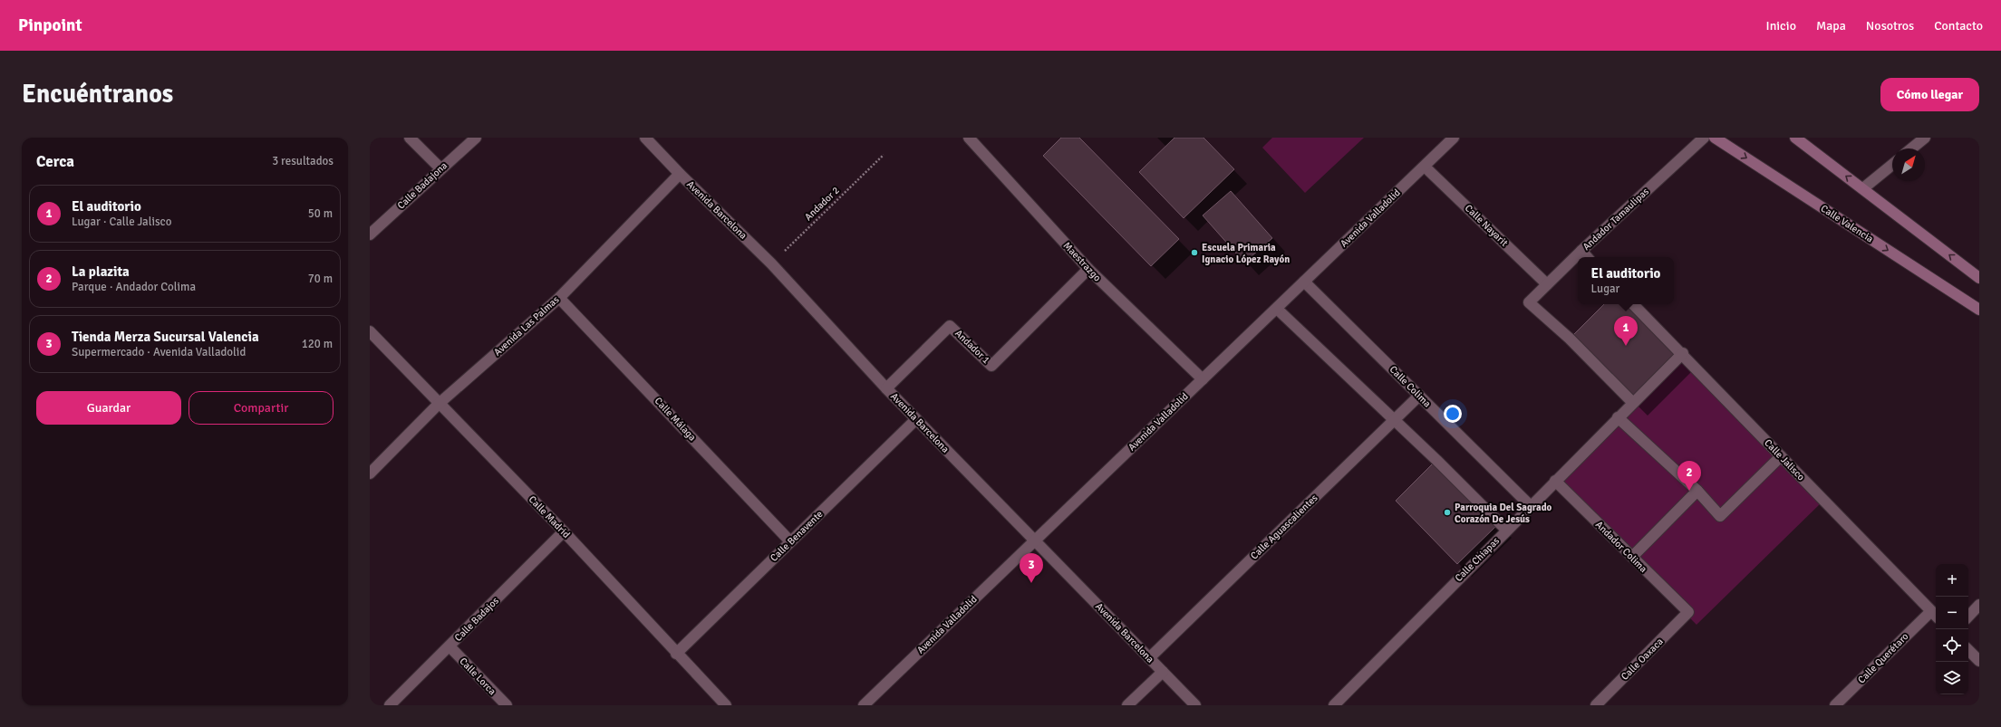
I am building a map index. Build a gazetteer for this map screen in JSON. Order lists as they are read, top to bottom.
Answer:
{
  "streets": {
    "street": [
      "Calle Badajona",
      "Avenida Barcelona",
      "Avenida Valladolid",
      "Andador Tamaulipas",
      "Calle Valencia",
      "Calle Nayarit",
      "Maestrazgo",
      "Avenida Las Palmas",
      "Andador 1",
      "Calle Colima",
      "Calle Málaga",
      "Calle Jalisco",
      "Calle Madrid",
      "Calle Aguascalientes",
      "Calle Benavente",
      "Andador Colima",
      "Calle Chiapas",
      "Calle Badajos",
      "Calle Querétaro",
      "Calle Oaxaca",
      "Calle Lorca"
    ],
    "path": ["Andador 2"]
  },
  "crossings": [
    ["Andador 2", "Avenida Barcelona"],
    ["Avenida Barcelona", "Avenida Valladolid"],
    ["Avenida Barcelona", "Avenida Las Palmas"],
    ["Avenida Barcelona", "Andador 1"],
    ["Avenida Barcelona", "Calle Aguascalientes"],
    ["Avenida Barcelona", "Calle Benavente"],
    ["Avenida Valladolid", "Calle Nayarit"],
    ["Avenida Valladolid", "Maestrazgo"],
    ["Avenida Valladolid", "Calle Colima"],
    ["Andador Tamaulipas", "Calle Nayarit"],
    ["Andador Tamaulipas", "Calle Chiapas"],
    ["Maestrazgo", "Andador 1"],
    ["Avenida Las Palmas", "Calle Málaga"],
    ["Avenida Las Palmas", "Calle Madrid"],
    ["Calle Colima", "Calle Aguascalientes"],
    ["Calle Colima", "Calle Chiapas"],
    ["Calle Málaga", "Calle Benavente"],
    ["Calle Jalisco", "Calle Chiapas"],
    ["Calle Jalisco", "Calle Querétaro"],
    ["Calle Madrid", "Calle Benavente"],
    ["Calle Madrid", "Calle Badajos"],
    ["Andador Colima", "Calle Chiapas"],
    ["Andador Colima", "Calle Oaxaca"],
    ["Calle Badajos", "Calle Lorca"]
  ],
  "places": ["Escuela Primaria Ignacio López Rayón", "Parroquia Del Sagrado Corazón De Jesús"],
  "north": "top right",
  "page": {
    "header": "Pinpoint",
    "nav": [
      "Inicio",
      "Mapa",
      "Nosotros",
      "Contacto"
    ],
    "buttons": [
      "Cómo llegar",
      ["Guardar", "Compartir"]
    ],
    "title": "Encuéntranos",
    "heading": ["Cerca", "3 resultados"],
    "list": [
      {
        "mark": "1",
        "name": "El auditorio",
        "note": "Lugar · Calle Jalisco",
        "value": "50 m"
      },
      {
        "mark": "2",
        "name": "La plazita",
        "note": "Parque · Andador Colima",
        "value": "70 m"
      },
      {
        "mark": "3",
        "name": "Tienda Merza Sucursal Valencia",
        "note": "Supermercado · Avenida Valladolid",
        "value": "120 m"
      }
    ],
    "popup": ["El auditorio", "Lugar"],
    "pins": ["1", "2", "3"],
    "map_buttons": ["+", "−"]
  }
}
